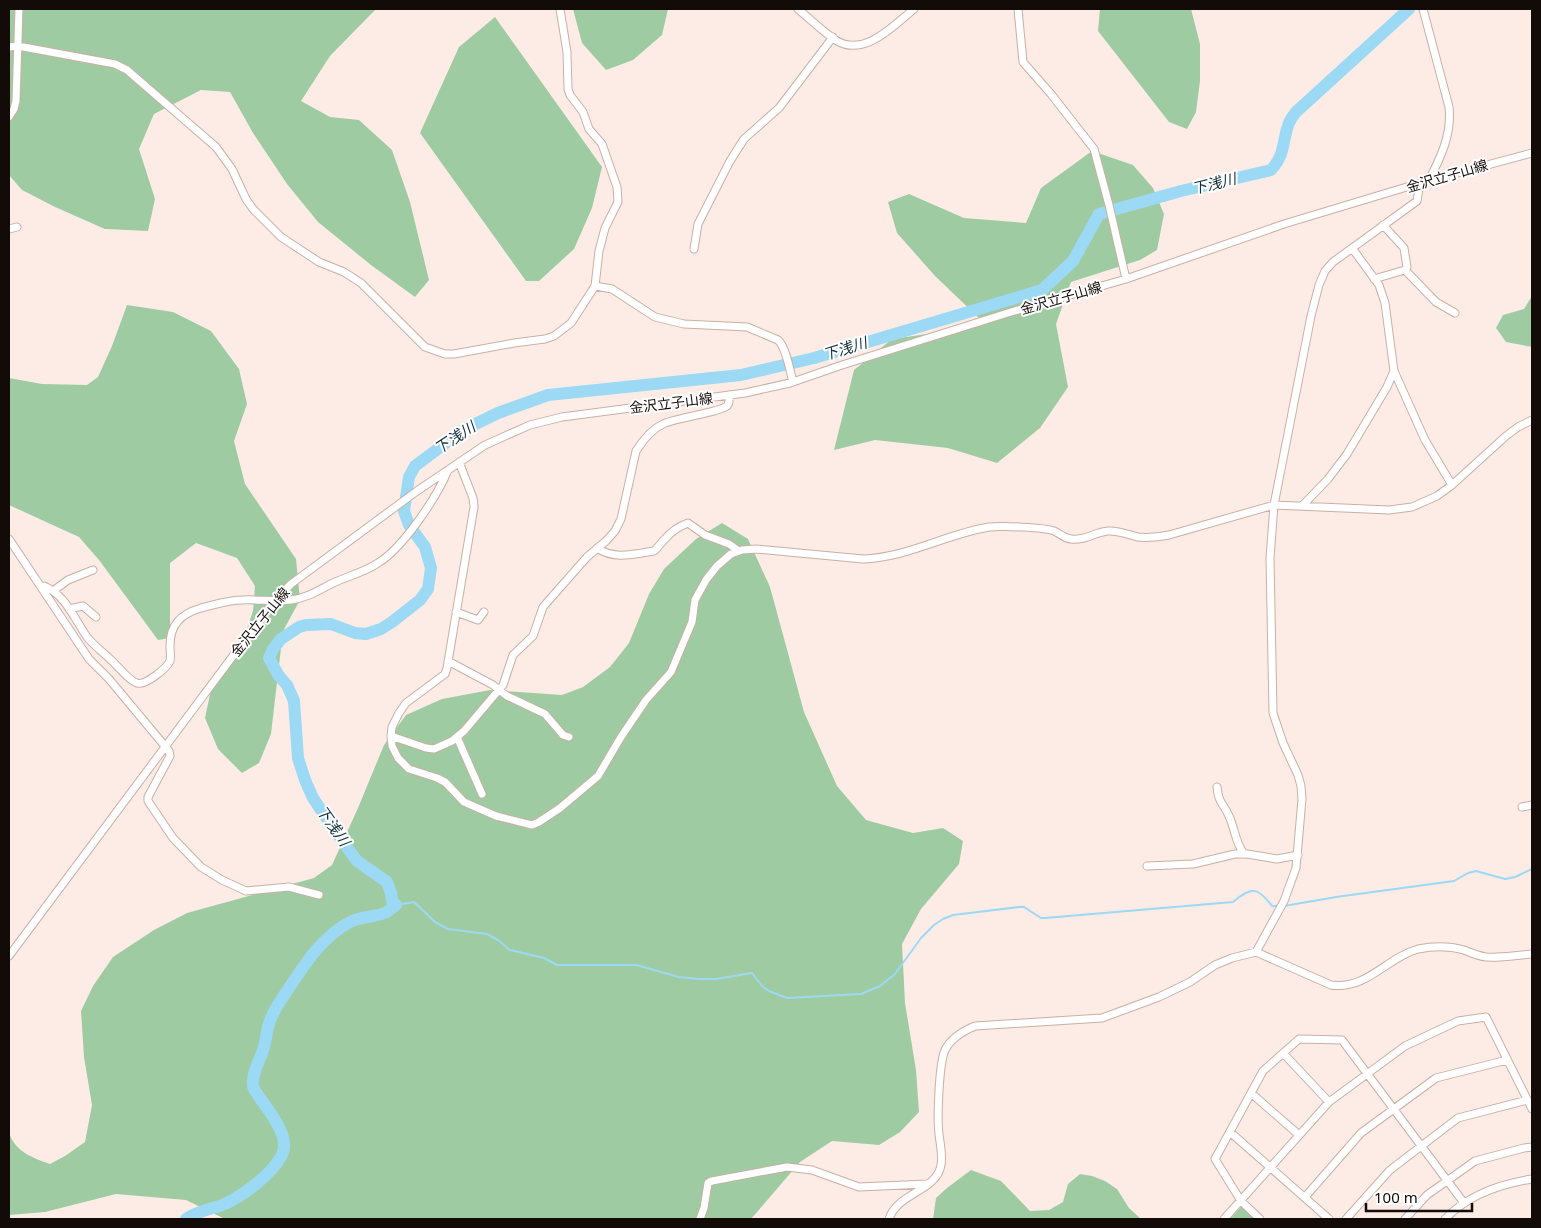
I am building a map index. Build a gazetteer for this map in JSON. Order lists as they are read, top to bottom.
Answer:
{
  "streets": {
    "street": ["金沢立子山線"]
  },
  "water": ["下浅川"],
  "scale_bar": "100 m"
}
